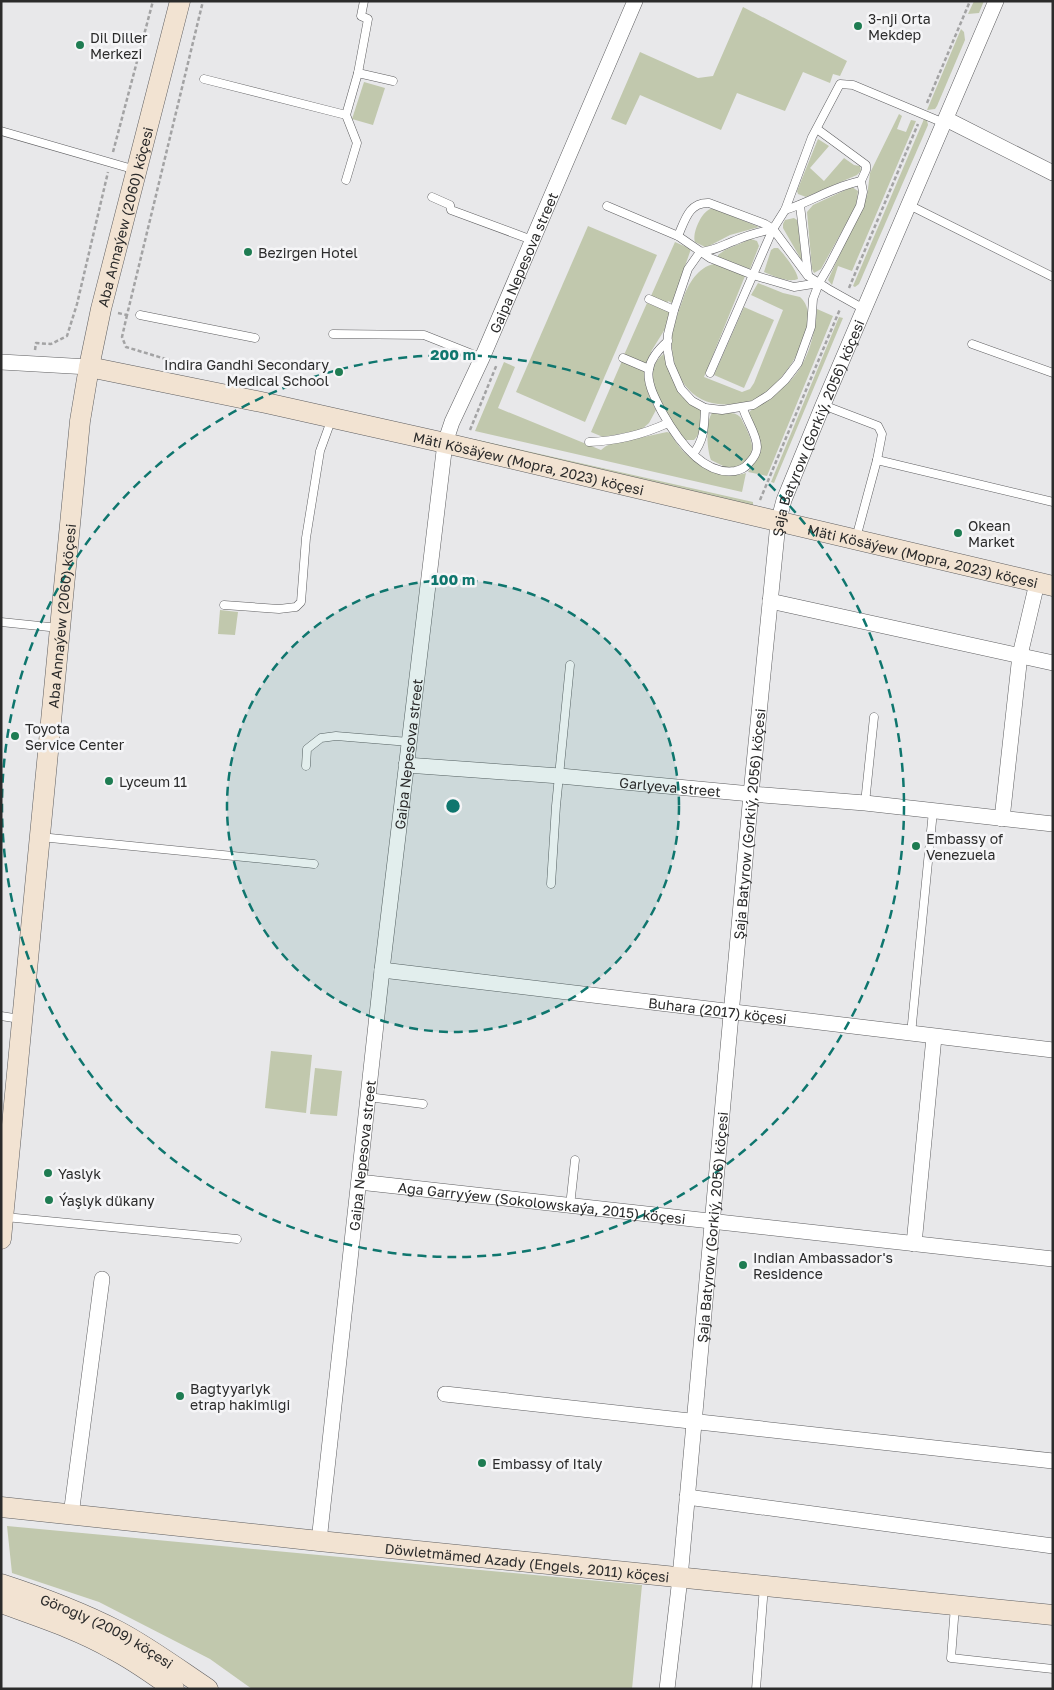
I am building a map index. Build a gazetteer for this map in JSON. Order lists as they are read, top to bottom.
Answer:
{
  "streets": {
    "street": [
      "Aba Annaýew (2060) köçesi",
      "Gaipa Nepesova street",
      "Şaja Batyrow (Gorkiý, 2056) köçesi",
      "Mäti Kösäýew (Mopra, 2023) köçesi",
      "Garlyeva street",
      "Buhara (2017) köçesi",
      "Aga Garryýew (Sokolowskaýa, 2015) köçesi",
      "Döwletmämed Azady (Engels, 2011) köçesi",
      "Görogly (2009) köçesi"
    ]
  },
  "crossings": [
    ["Aba Annaýew (2060) köçesi", "Mäti Kösäýew (Mopra, 2023) köçesi"],
    ["Gaipa Nepesova street", "Mäti Kösäýew (Mopra, 2023) köçesi"],
    ["Gaipa Nepesova street", "Garlyeva street"],
    ["Gaipa Nepesova street", "Buhara (2017) köçesi"],
    ["Gaipa Nepesova street", "Aga Garryýew (Sokolowskaýa, 2015) köçesi"],
    ["Gaipa Nepesova street", "Döwletmämed Azady (Engels, 2011) köçesi"],
    ["Şaja Batyrow (Gorkiý, 2056) köçesi", "Mäti Kösäýew (Mopra, 2023) köçesi"],
    ["Şaja Batyrow (Gorkiý, 2056) köçesi", "Garlyeva street"],
    ["Şaja Batyrow (Gorkiý, 2056) köçesi", "Buhara (2017) köçesi"],
    ["Şaja Batyrow (Gorkiý, 2056) köçesi", "Aga Garryýew (Sokolowskaýa, 2015) köçesi"],
    ["Şaja Batyrow (Gorkiý, 2056) köçesi", "Döwletmämed Azady (Engels, 2011) köçesi"]
  ],
  "places": [
    "3-nji Orta Mekdep",
    "Dil Diller Merkezi",
    "Bezirgen Hotel",
    "Indira Gandhi Secondary Medical School",
    "Okean Market",
    "Toyota Service Center",
    "Lyceum 11",
    "Embassy of Venezuela",
    "Yaslyk",
    "Ýaşlyk dükany",
    "Indian Ambassador's Residence",
    "Bagtyyarlyk etrap hakimligi",
    "Embassy of Italy"
  ],
  "rings": ["200 m", "100 m"]
}
